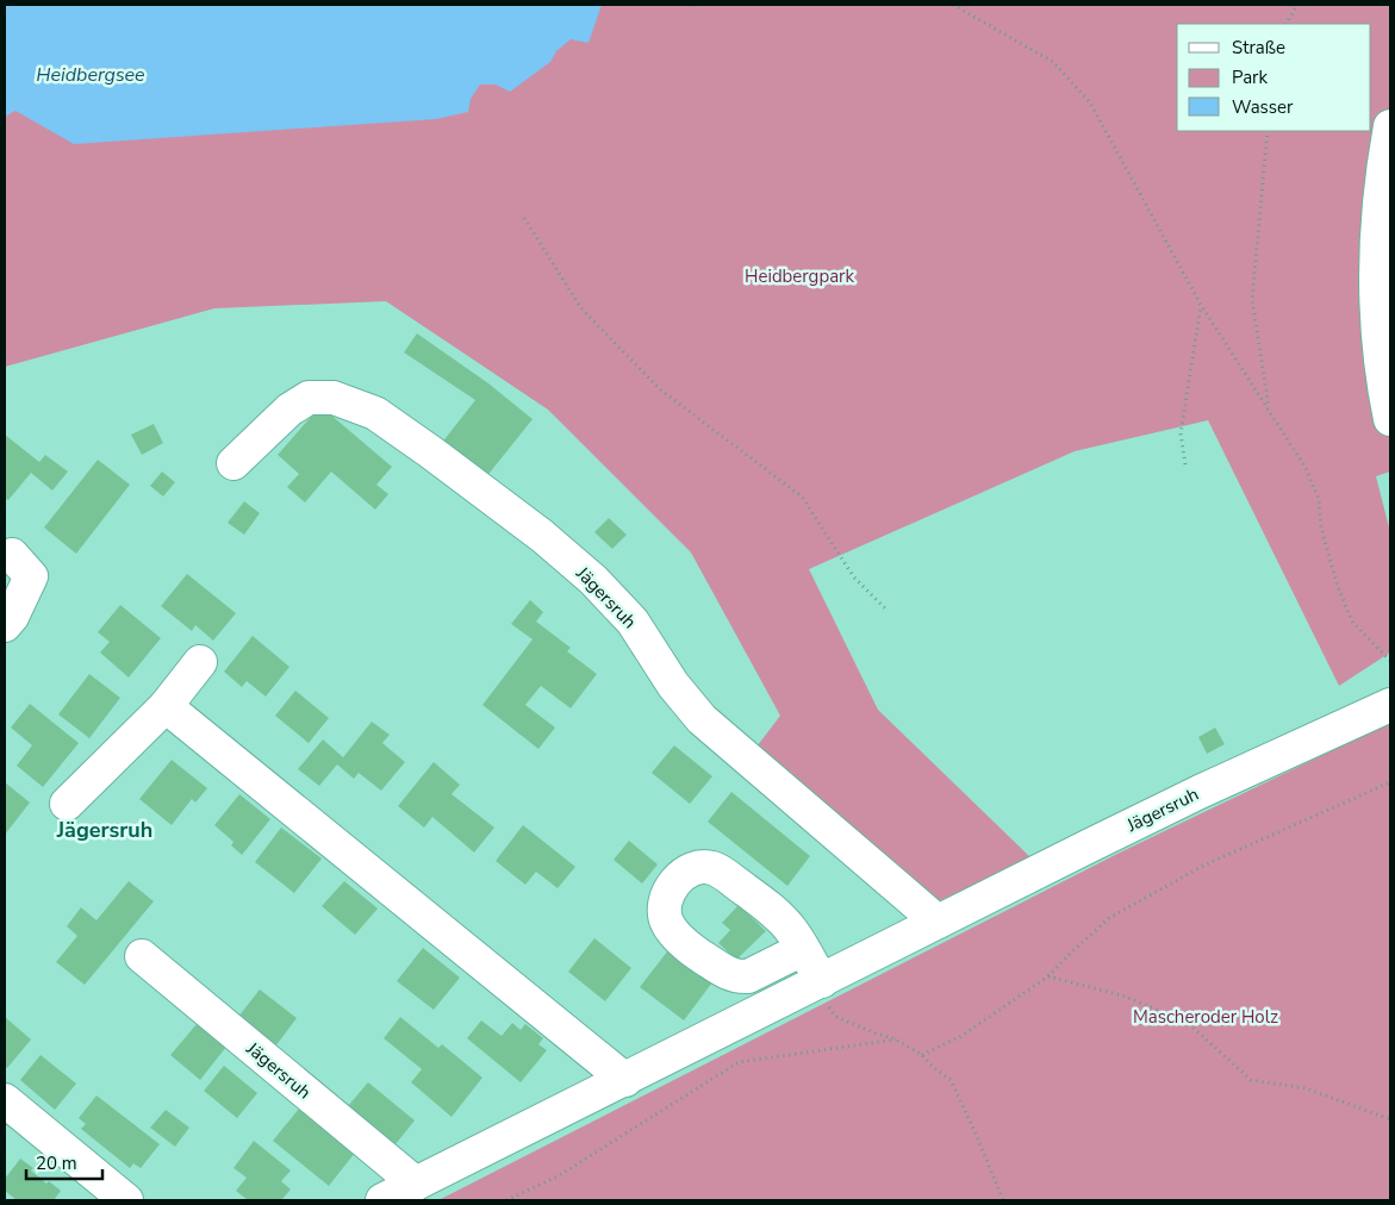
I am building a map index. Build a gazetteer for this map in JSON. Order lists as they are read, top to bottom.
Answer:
{
  "streets": {
    "street": ["Jägersruh"]
  },
  "districts": ["Jägersruh"],
  "water": ["Heidbergsee"],
  "parks": ["Heidbergpark", "Mascheroder Holz"],
  "legend": ["Straße", "Park", "Wasser"],
  "scale_bar": "20 m"
}
